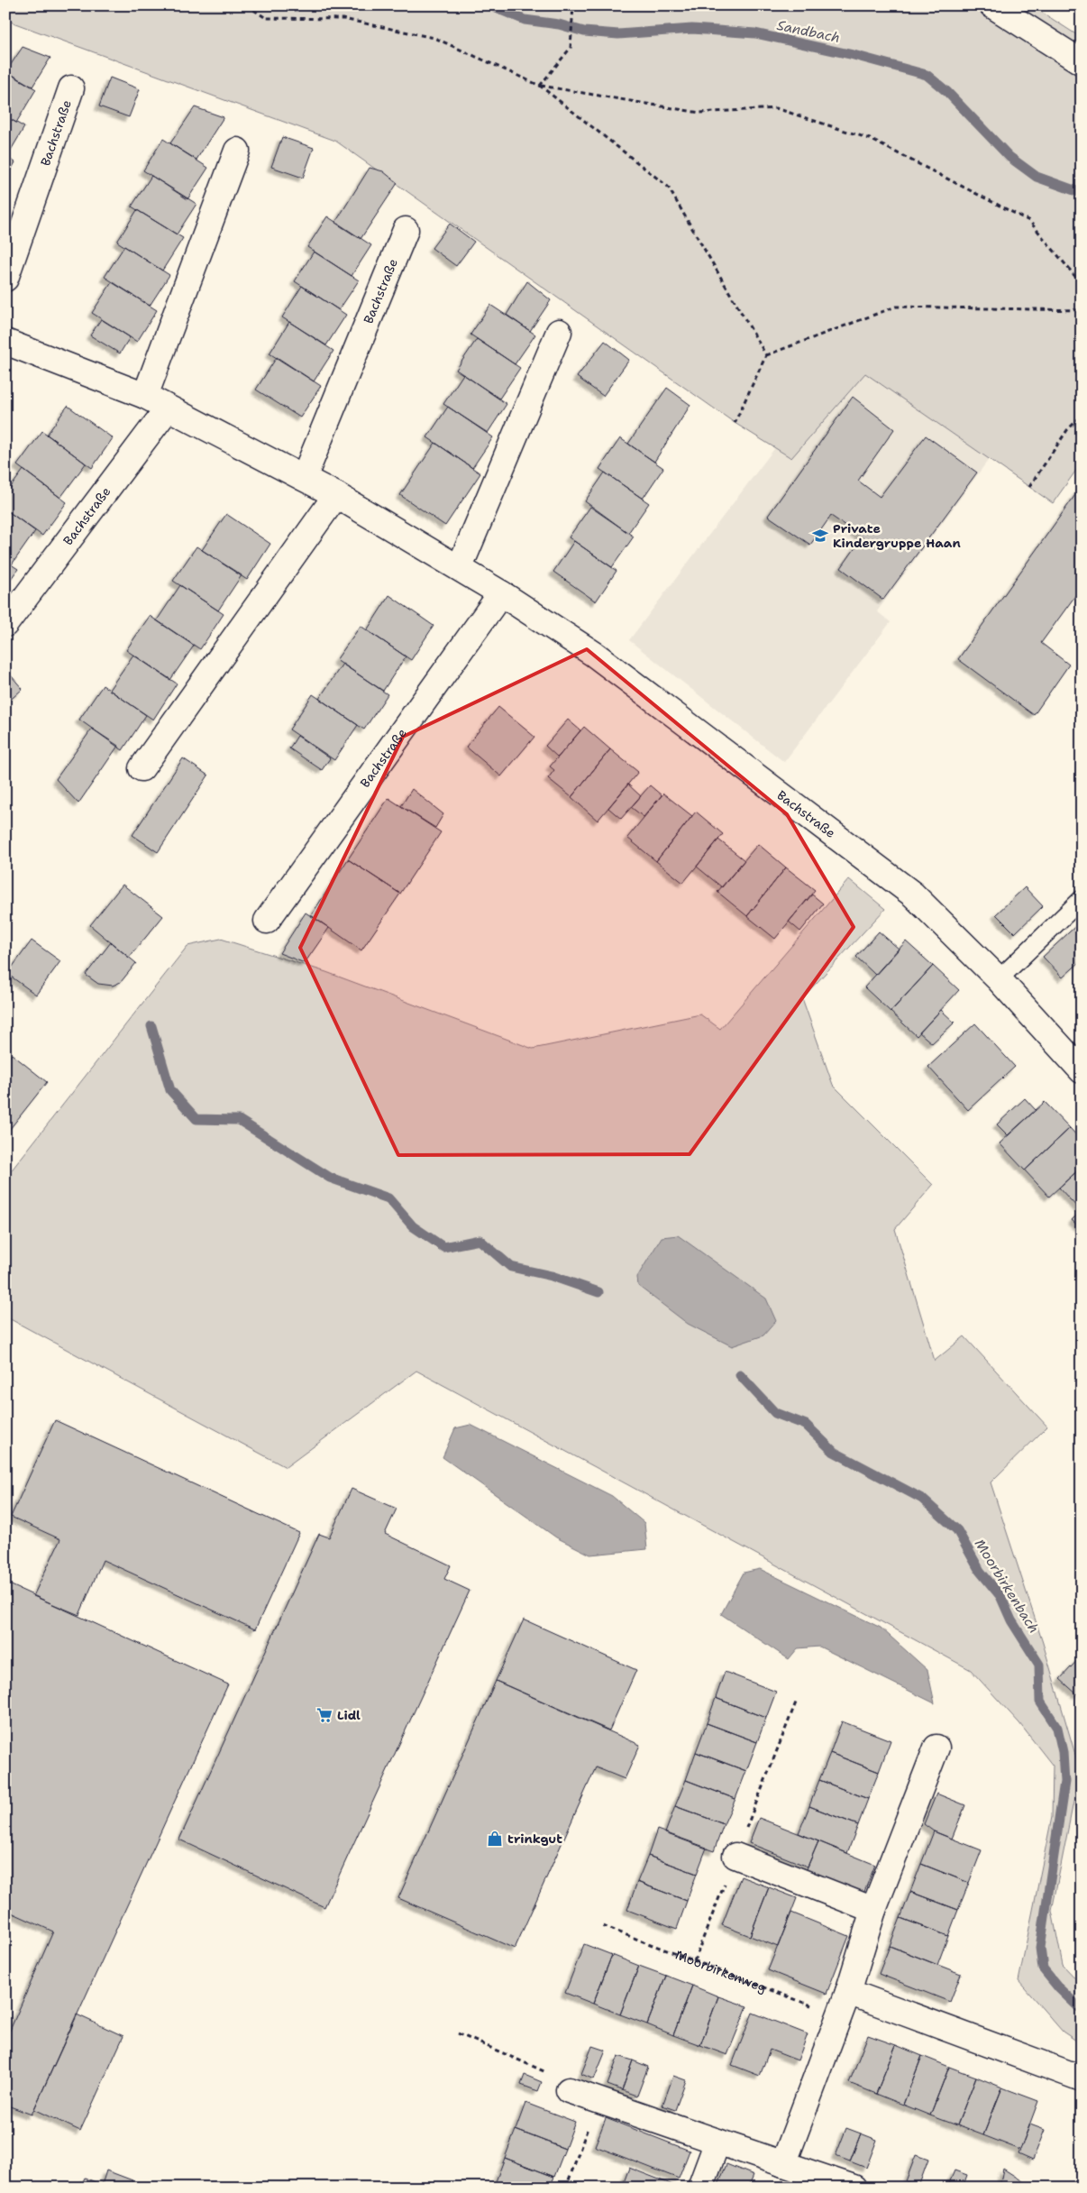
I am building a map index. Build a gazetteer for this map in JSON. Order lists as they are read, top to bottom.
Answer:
{
  "streets": {
    "street": ["Bachstraße"],
    "path": ["Moorbirkenweg"]
  },
  "water": ["Sandbach", "Moorbirkenbach"],
  "places": {
    "school or university": ["Private Kindergruppe Haan"],
    "supermarket": ["Lidl"],
    "shop": ["trinkgut"]
  }
}
